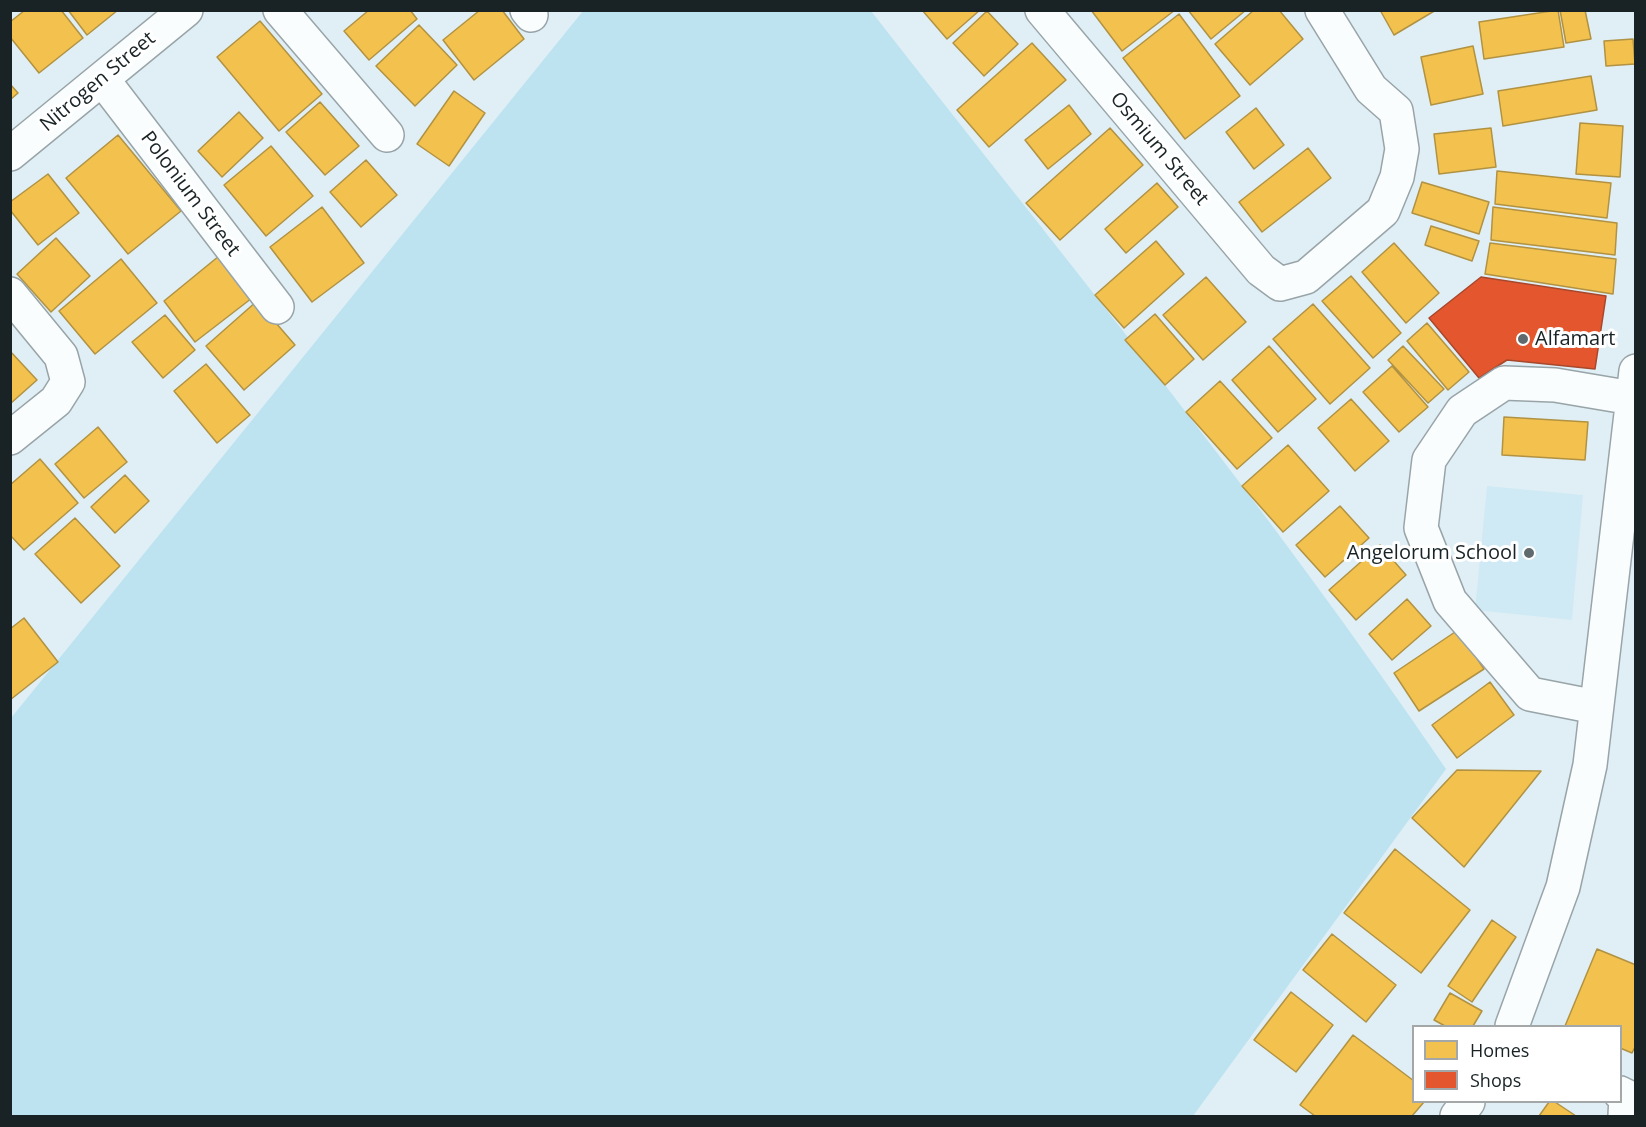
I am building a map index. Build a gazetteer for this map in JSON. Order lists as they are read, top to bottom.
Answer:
{
  "streets": {
    "street": ["Nitrogen Street", "Osmium Street", "Polonium Street"]
  },
  "crossings": [
    ["Nitrogen Street", "Polonium Street"]
  ],
  "places": ["Alfamart", "Angelorum School"],
  "legend": ["Homes", "Shops"]
}
